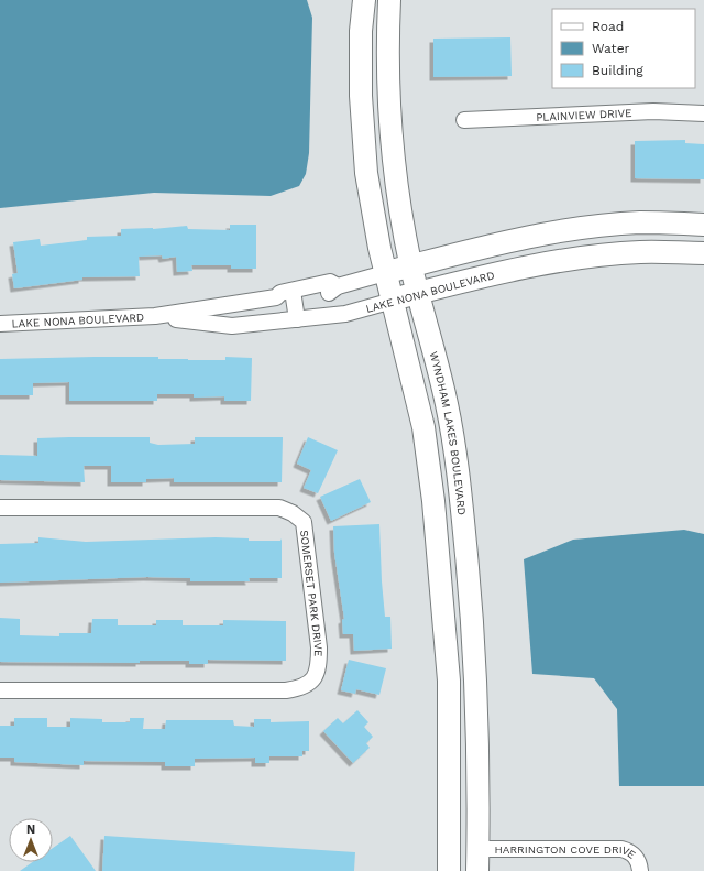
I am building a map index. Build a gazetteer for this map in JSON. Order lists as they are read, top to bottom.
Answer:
{
  "streets": {
    "street": [
      "PLAINVIEW DRIVE",
      "LAKE NONA BOULEVARD",
      "WYNDHAM LAKES BOULEVARD",
      "SOMERSET PARK DRIVE",
      "HARRINGTON COVE DRIVE"
    ]
  },
  "crossings": [
    ["LAKE NONA BOULEVARD", "WYNDHAM LAKES BOULEVARD"],
    ["WYNDHAM LAKES BOULEVARD", "HARRINGTON COVE DRIVE"]
  ],
  "legend": ["Road", "Water", "Building"],
  "north": "top"
}
